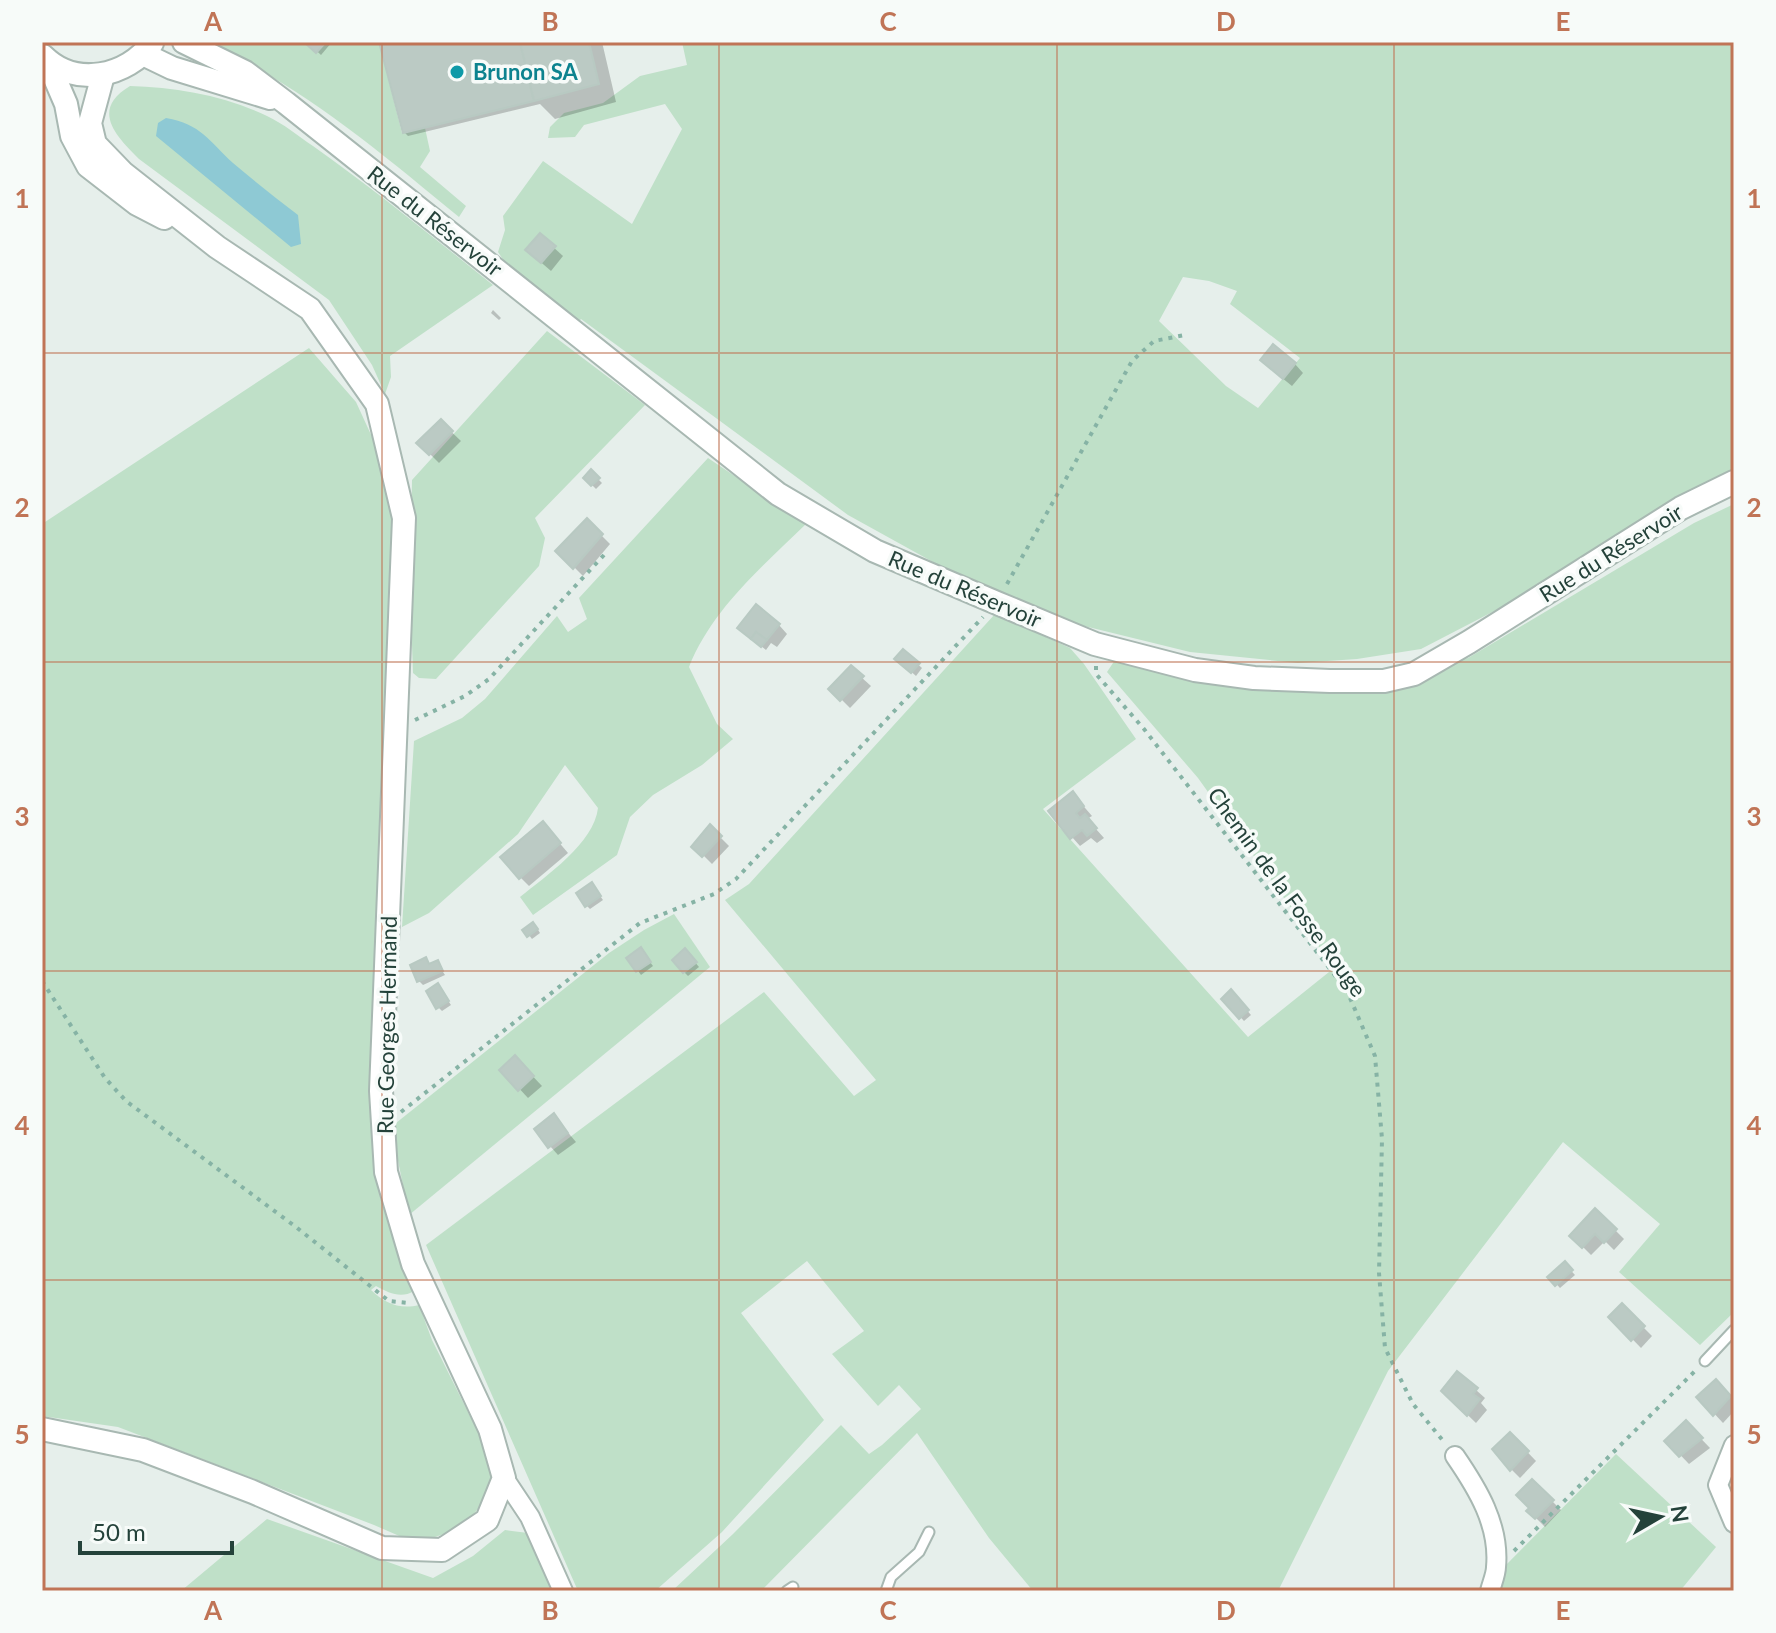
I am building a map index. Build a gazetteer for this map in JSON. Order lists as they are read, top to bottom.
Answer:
{
  "streets": {
    "street": ["Rue du Réservoir", "Rue Georges Hermand"],
    "path": ["Chemin de la Fosse Rouge"]
  },
  "crossings": [
    ["Rue du Réservoir", "Chemin de la Fosse Rouge"]
  ],
  "places": ["Brunon SA"],
  "scale_bar": "50 m",
  "north": "right",
  "grid": {
    "columns": [
      "A",
      "B",
      "C",
      "D",
      "E"
    ],
    "rows": [
      "1",
      "2",
      "3",
      "4",
      "5"
    ]
  }
}
